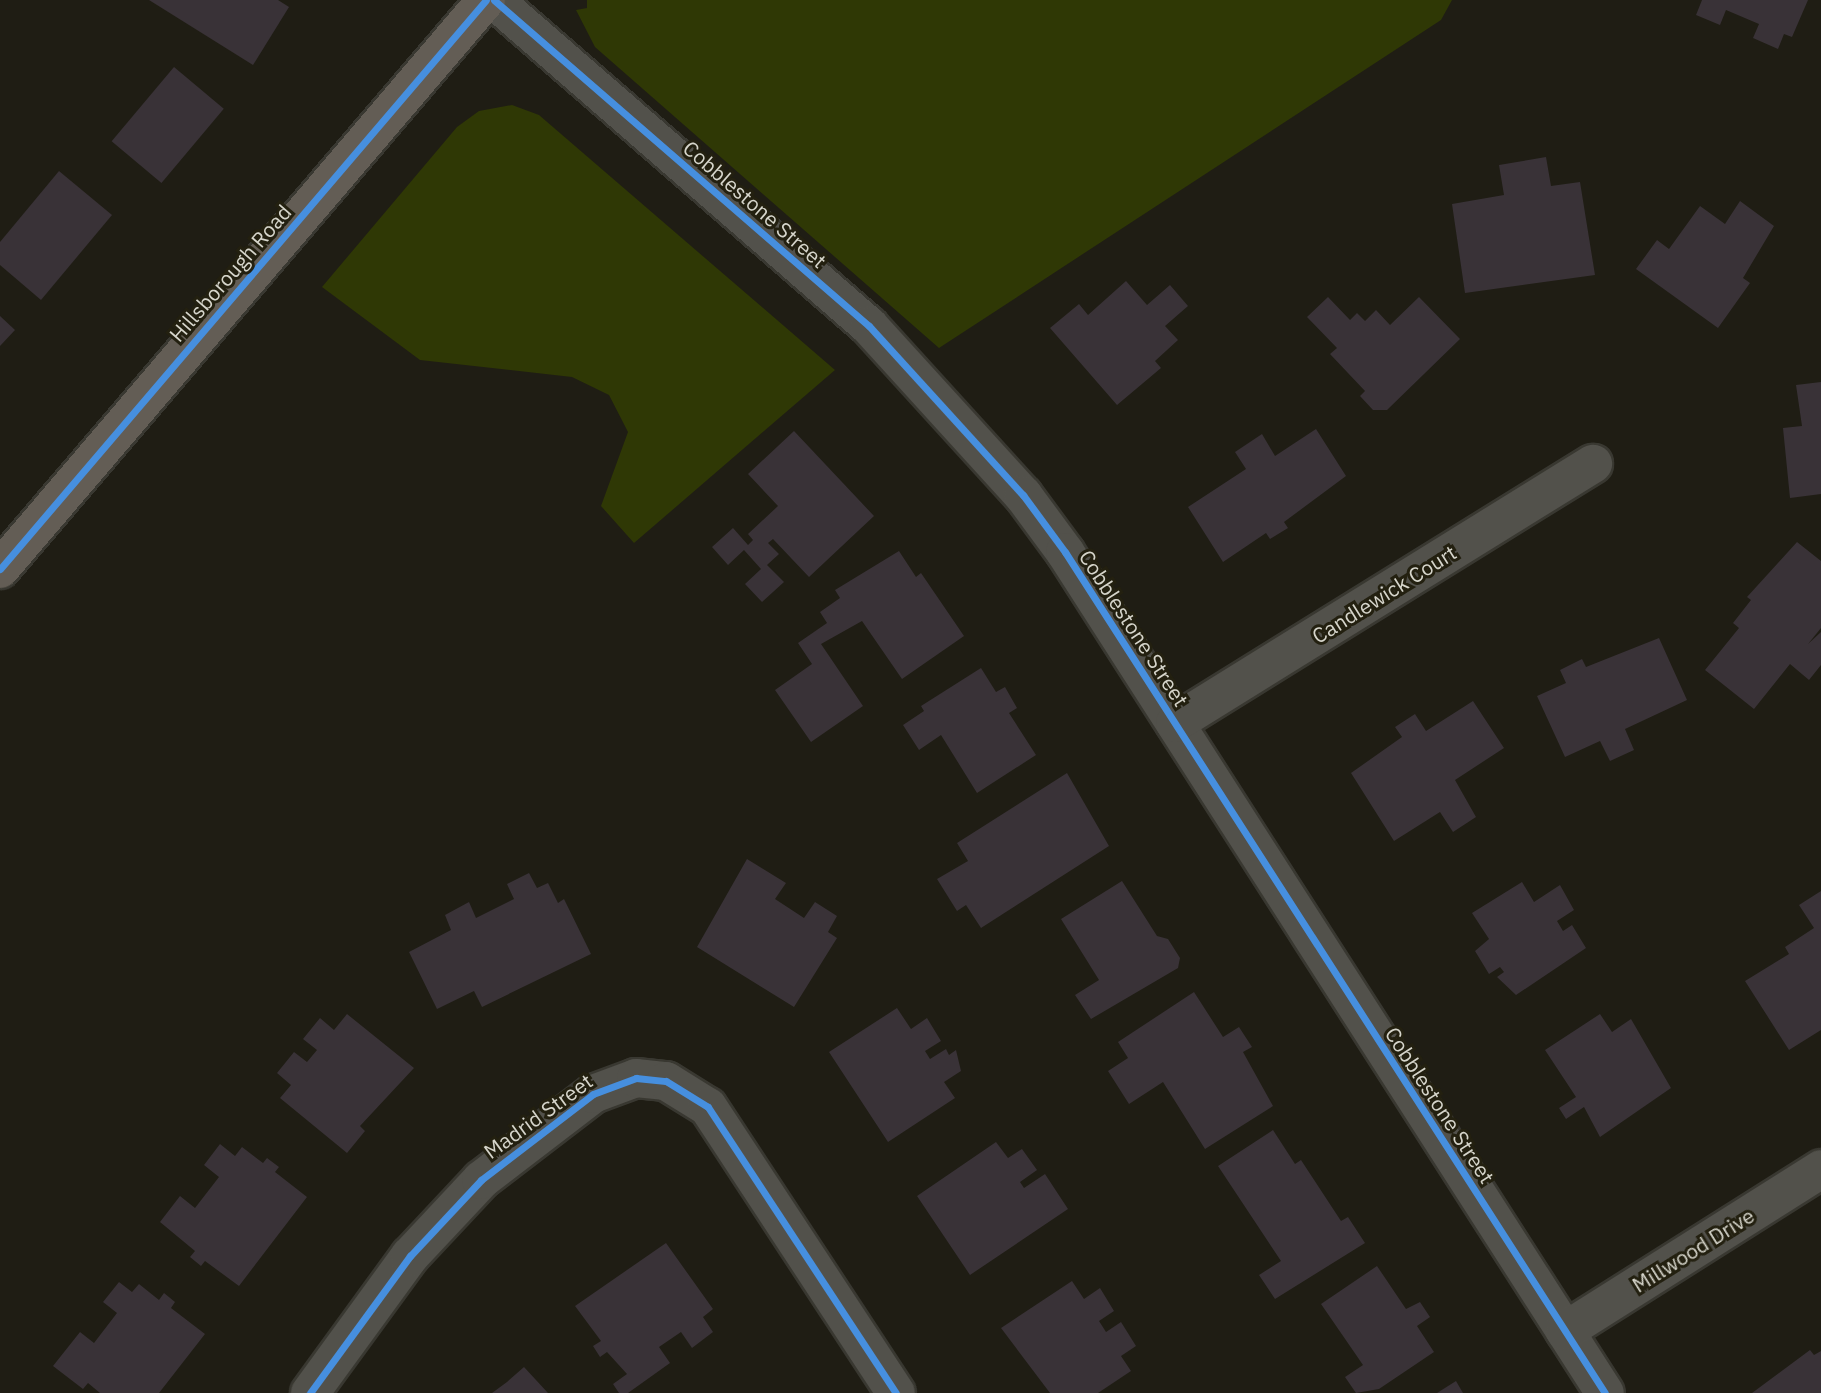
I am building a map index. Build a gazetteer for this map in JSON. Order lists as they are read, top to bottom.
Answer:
{
  "streets": {
    "main road": ["Hillsborough Road"],
    "street": [
      "Cobblestone Street",
      "Candlewick Court",
      "Madrid Street",
      "Millwood Drive"
    ]
  },
  "crossings": [
    ["Cobblestone Street", "Candlewick Court"],
    ["Cobblestone Street", "Millwood Drive"]
  ]
}
